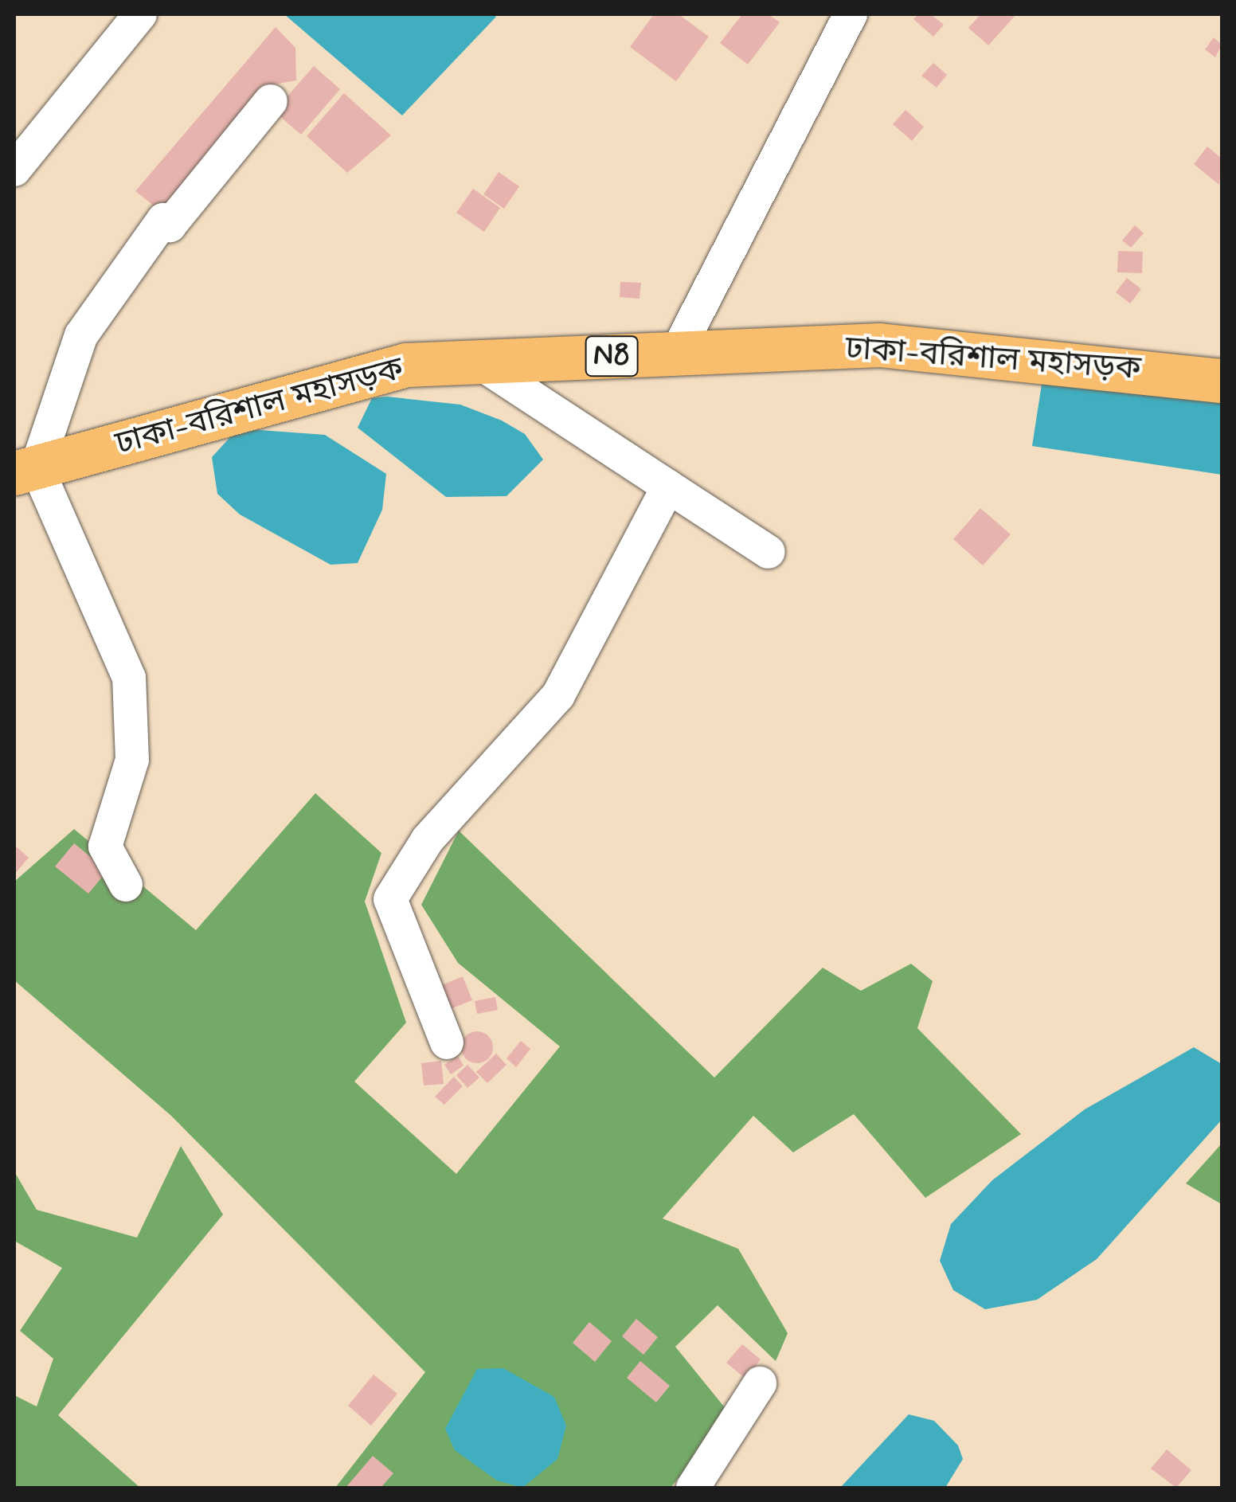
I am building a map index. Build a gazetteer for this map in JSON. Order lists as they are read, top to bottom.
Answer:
{
  "streets": {
    "highway": ["N8", "ঢাকা-বরিশাল মহাসড়ক"]
  }
}
